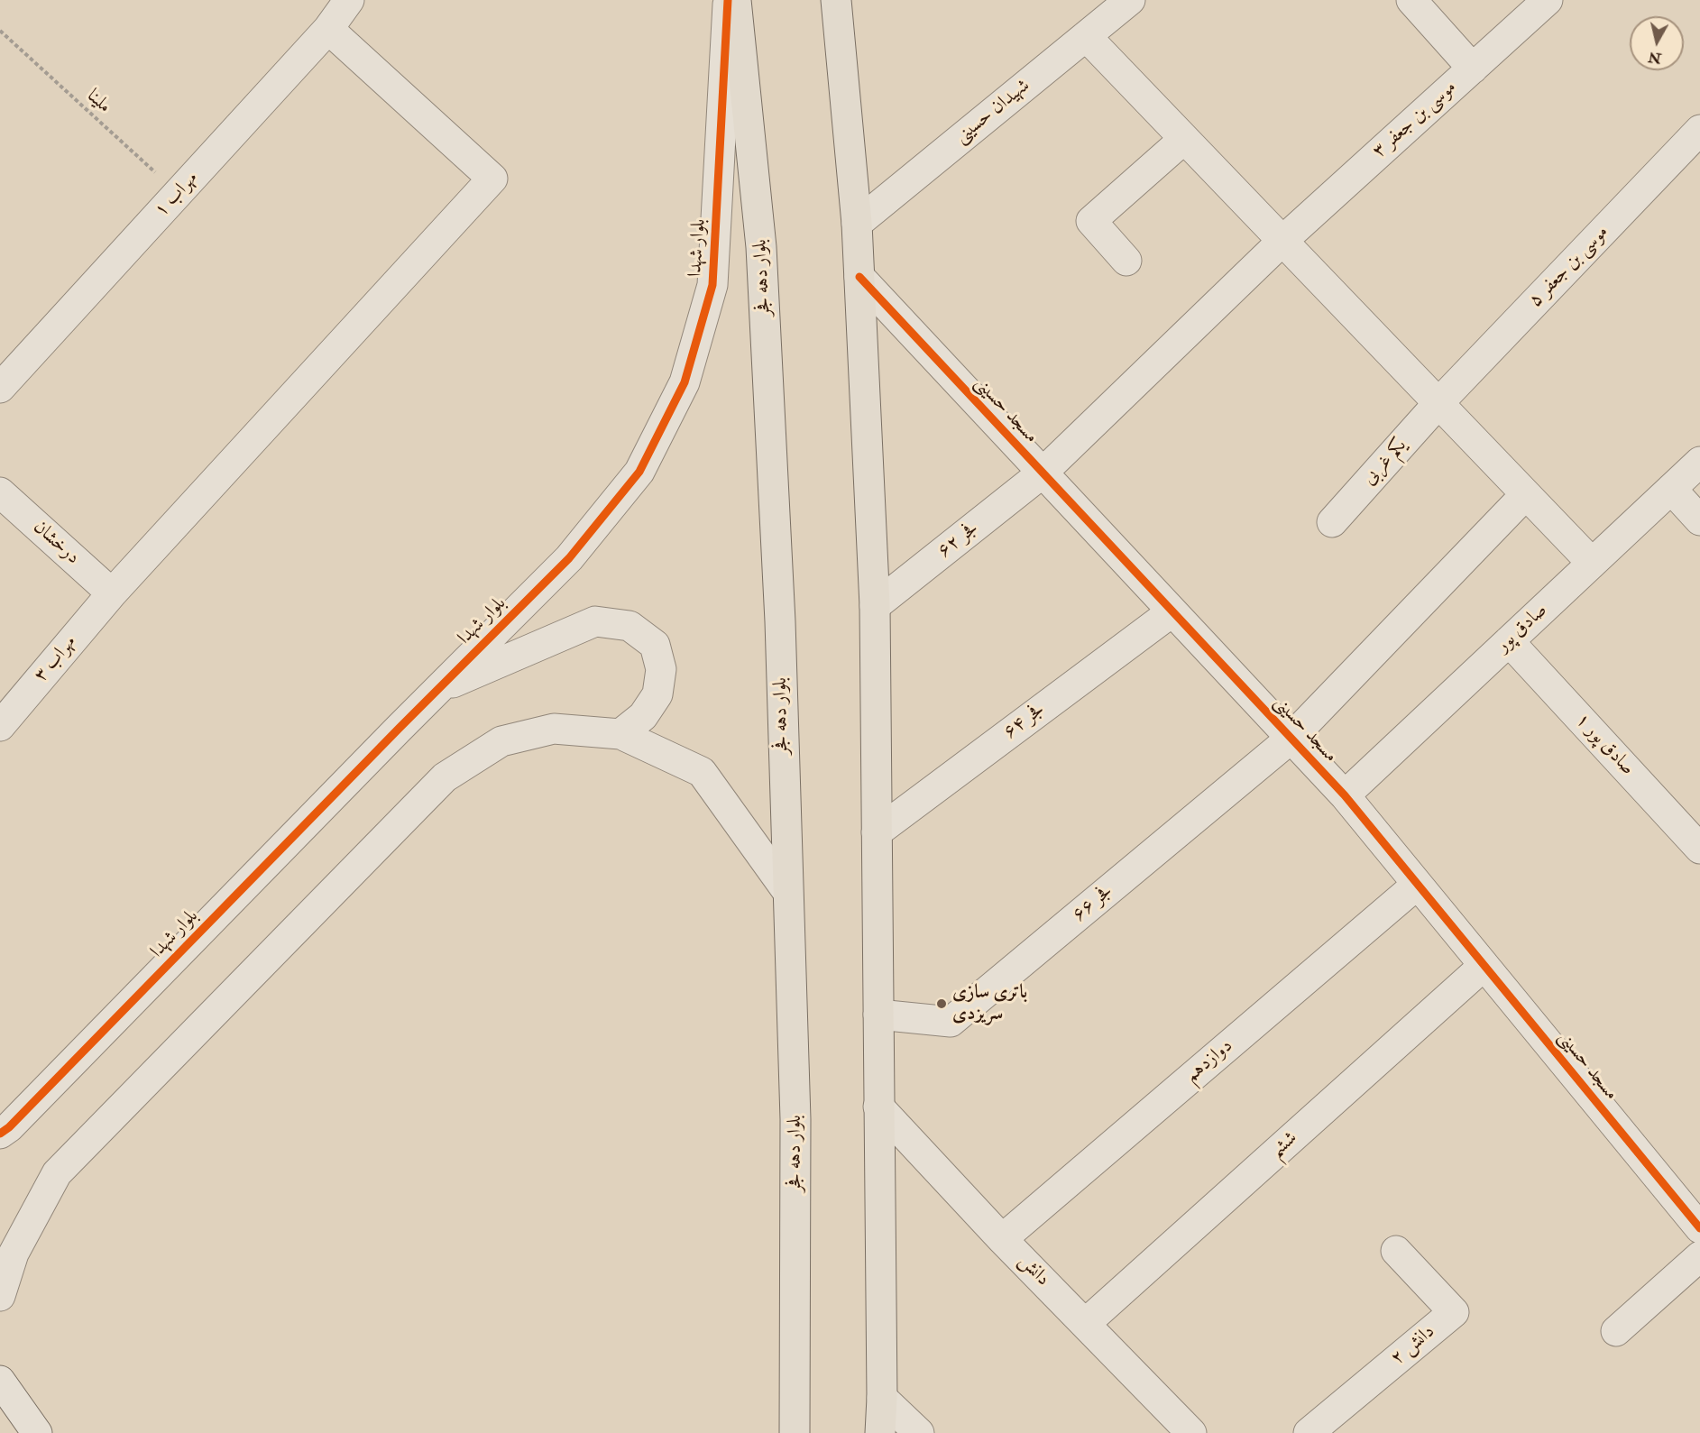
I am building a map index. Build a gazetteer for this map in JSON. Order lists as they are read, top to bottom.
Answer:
{
  "streets": {
    "main road": ["بلوار دهه فجر"],
    "street": [
      "شهیدان حسینی",
      "موسی بن جعفر ۳",
      "مهراب ۱",
      "بلوار شهدا",
      "موسی بن جعفر ۵",
      "مسجد حسینی",
      "یکم غربی",
      "فجر ۶۲",
      "درخشان",
      "صادق پور",
      "مهراب ۳",
      "فجر ۶۴",
      "صادق پور ۱",
      "فجر ۶۶",
      "دوازدهم",
      "ششم",
      "دانش",
      "دانش ۲"
    ],
    "path": ["ملینا"]
  },
  "crossings": [
    ["ملینا", "مهراب ۱"],
    ["موسی بن جعفر ۳", "مسجد حسینی"],
    ["موسی بن جعفر ۳", "فجر ۶۲"],
    ["مهراب ۱", "مهراب ۳"],
    ["موسی بن جعفر ۵", "یکم غربی"],
    ["مسجد حسینی", "فجر ۶۲"],
    ["مسجد حسینی", "صادق پور"],
    ["مسجد حسینی", "فجر ۶۴"],
    ["مسجد حسینی", "فجر ۶۶"],
    ["مسجد حسینی", "دوازدهم"],
    ["مسجد حسینی", "ششم"],
    ["درخشان", "مهراب ۳"],
    ["صادق پور", "صادق پور ۱"],
    ["دوازدهم", "دانش"],
    ["ششم", "دانش"]
  ],
  "places": ["باتری سازی سریزدی"],
  "north": "bottom"
}
